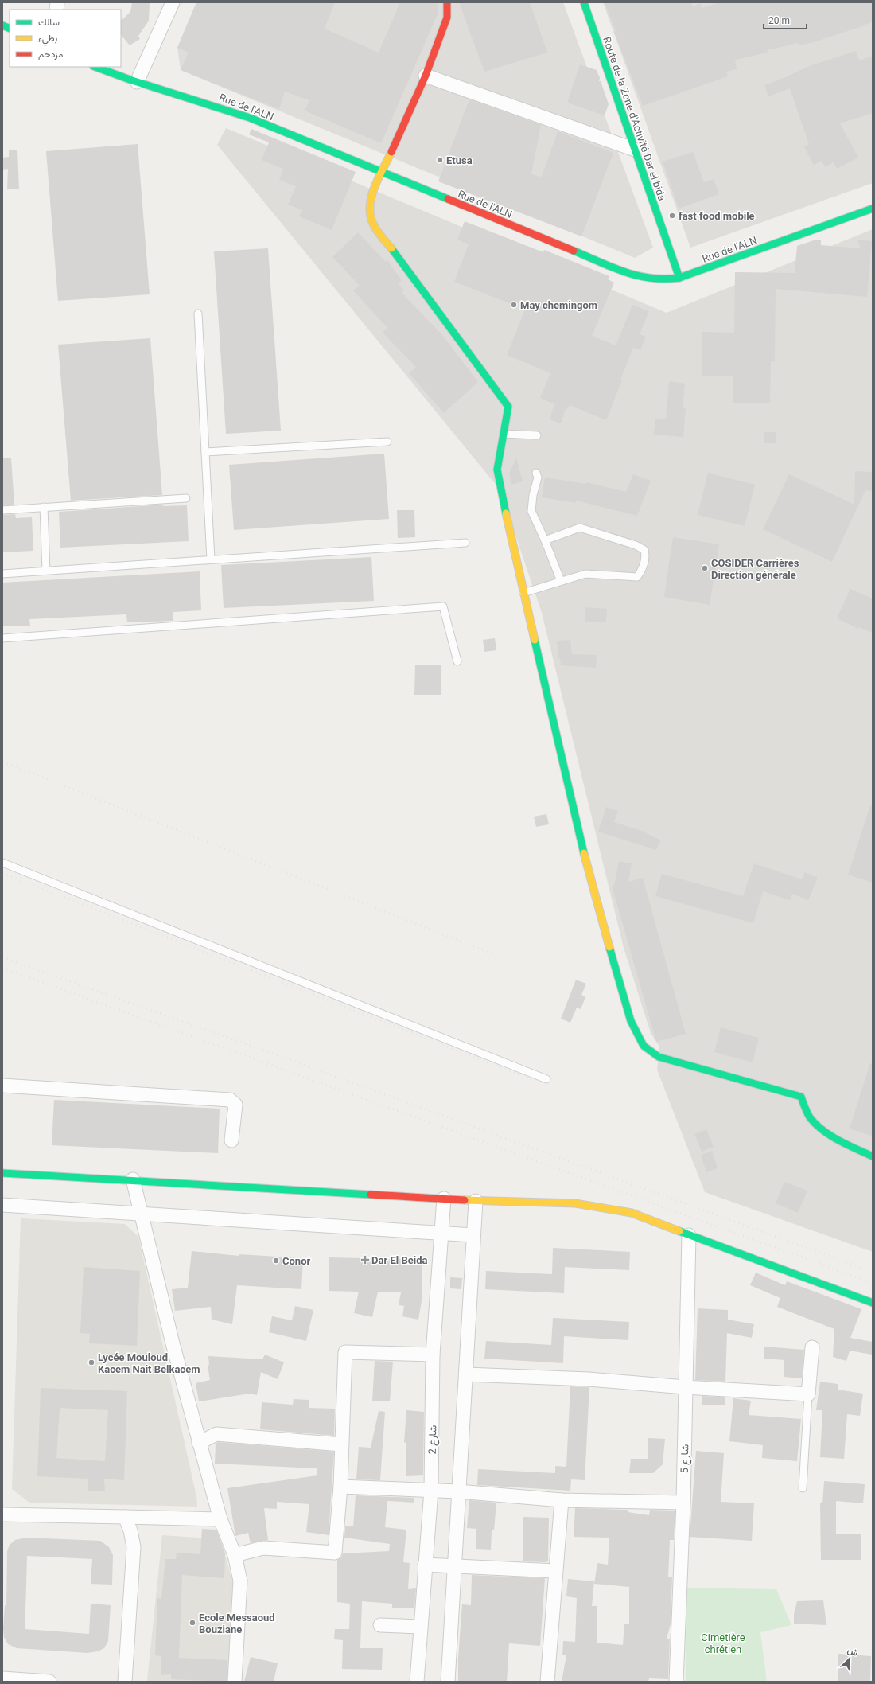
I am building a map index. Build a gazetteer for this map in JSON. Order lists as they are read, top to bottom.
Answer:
{
  "streets": {
    "street": [
      "Rue de l'ALN",
      "Route de la Zone d'Activité Dar el bida",
      "شارع 2",
      "شارع 5"
    ]
  },
  "crossings": [
    ["Rue de l'ALN", "Route de la Zone d'Activité Dar el bida"]
  ],
  "parks": ["Cimetière chrétien"],
  "places": {
    "other": [
      "Etusa",
      "fast food mobile",
      "May chemingom",
      "COSIDER Carrières Direction générale",
      "Conor",
      "Lycée Mouloud Kacem Nait Belkacem",
      "Ecole Messaoud Bouziane"
    ],
    "health": ["Dar El Beida"]
  },
  "legend": ["سالك", "بطيء", "مزدحم"],
  "scale_bar": "20 m",
  "north": "top right"
}
